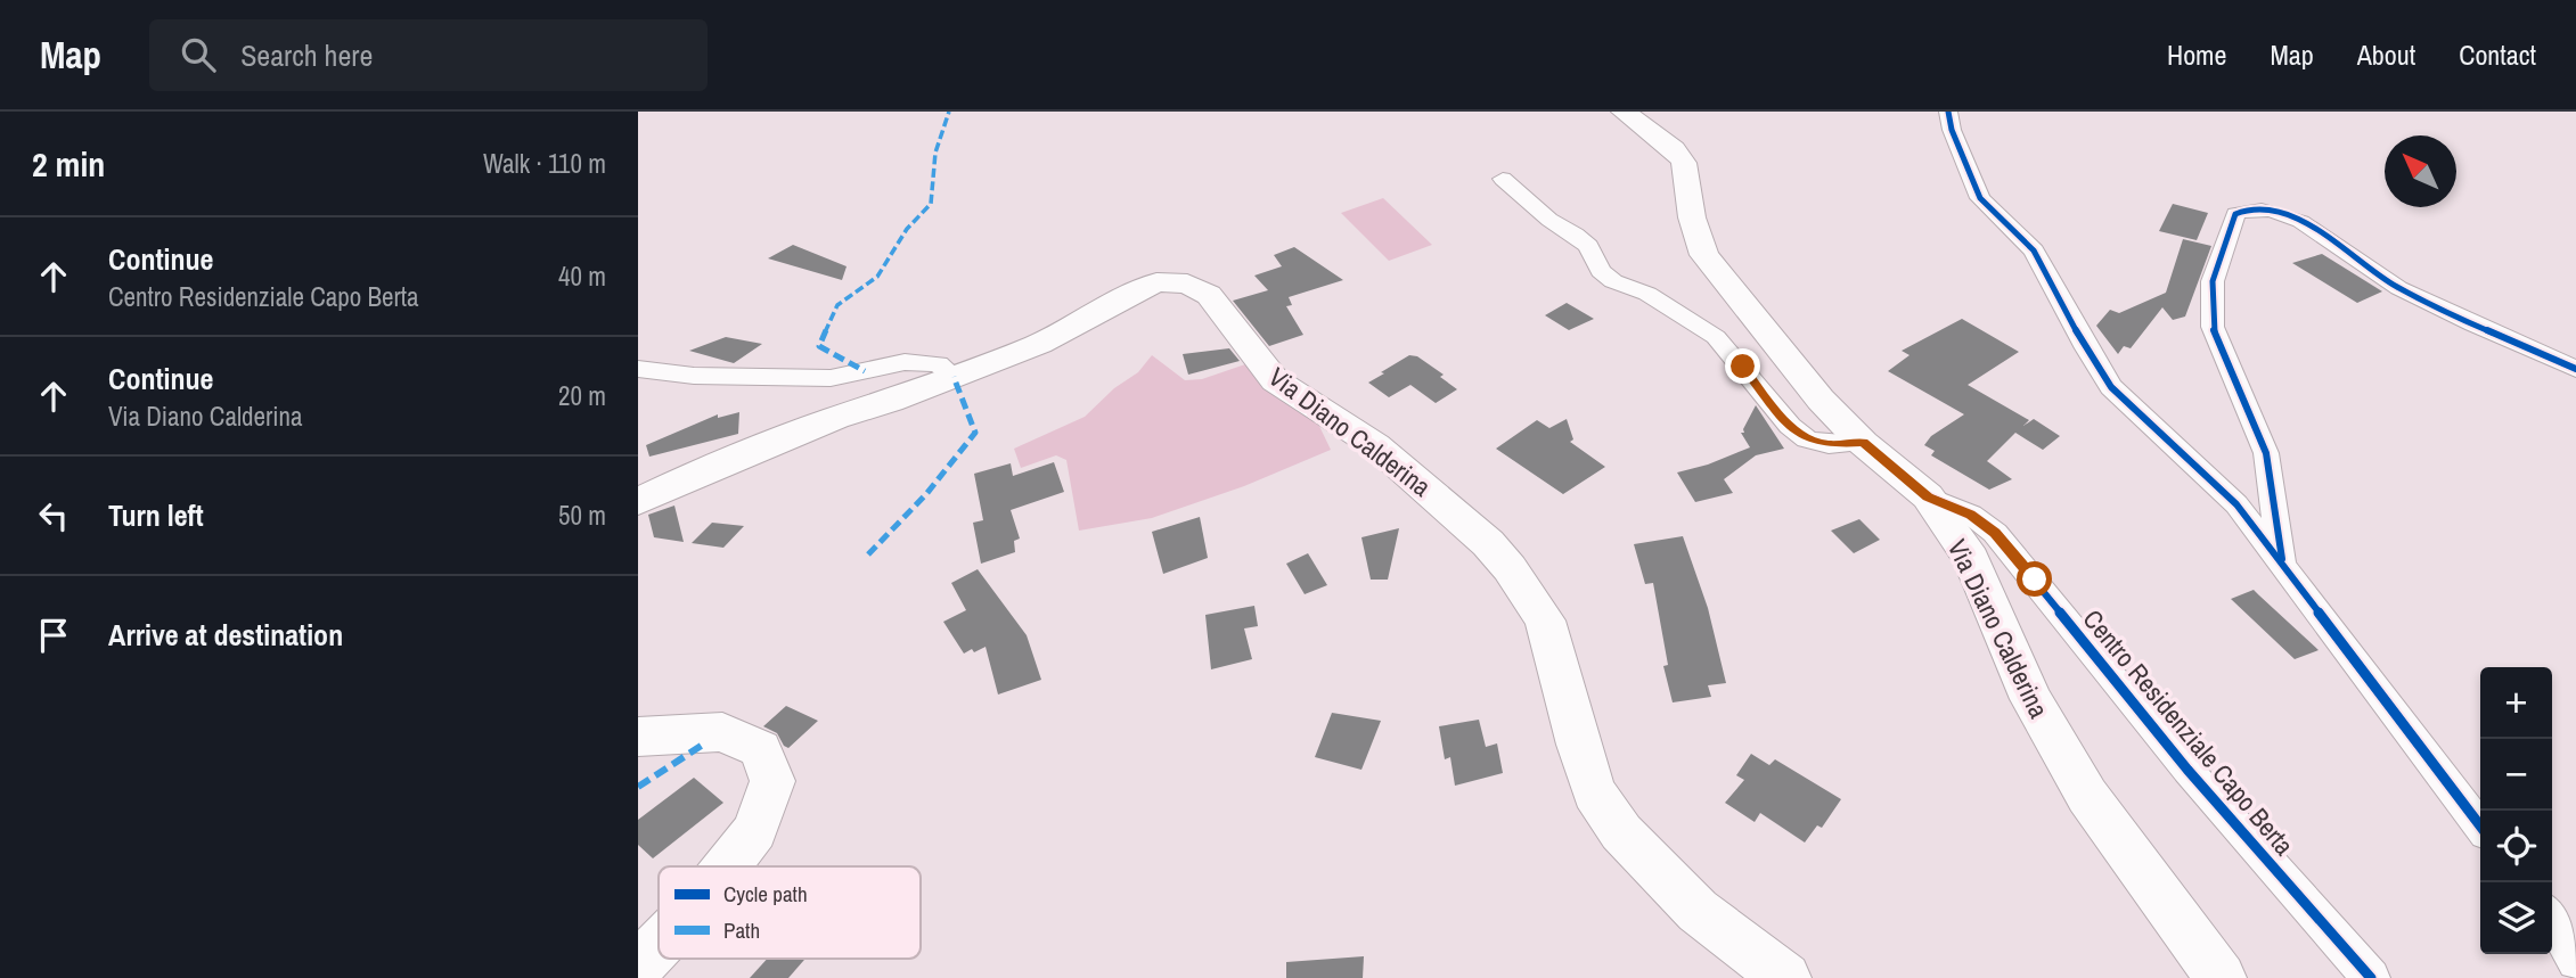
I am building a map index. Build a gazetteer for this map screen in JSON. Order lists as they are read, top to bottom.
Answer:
{
  "streets": {
    "main road": ["Via Diano Calderina"],
    "street": ["Centro Residenziale Capo Berta"]
  },
  "crossings": [
    ["Via Diano Calderina", "Centro Residenziale Capo Berta"]
  ],
  "legend": ["Cycle path", "Path"],
  "north": "top left",
  "page": {
    "header": "Map",
    "search": "Search here",
    "nav": [
      "Home",
      "Map",
      "About",
      "Contact"
    ],
    "heading": ["2 min", "Walk · 110 m"],
    "list": [
      ["Continue", "Centro Residenziale Capo Berta", "40 m"],
      ["Continue", "Via Diano Calderina", "20 m"],
      ["Turn left", "50 m"],
      "Arrive at destination"
    ],
    "map_buttons": ["+", "−"]
  }
}
